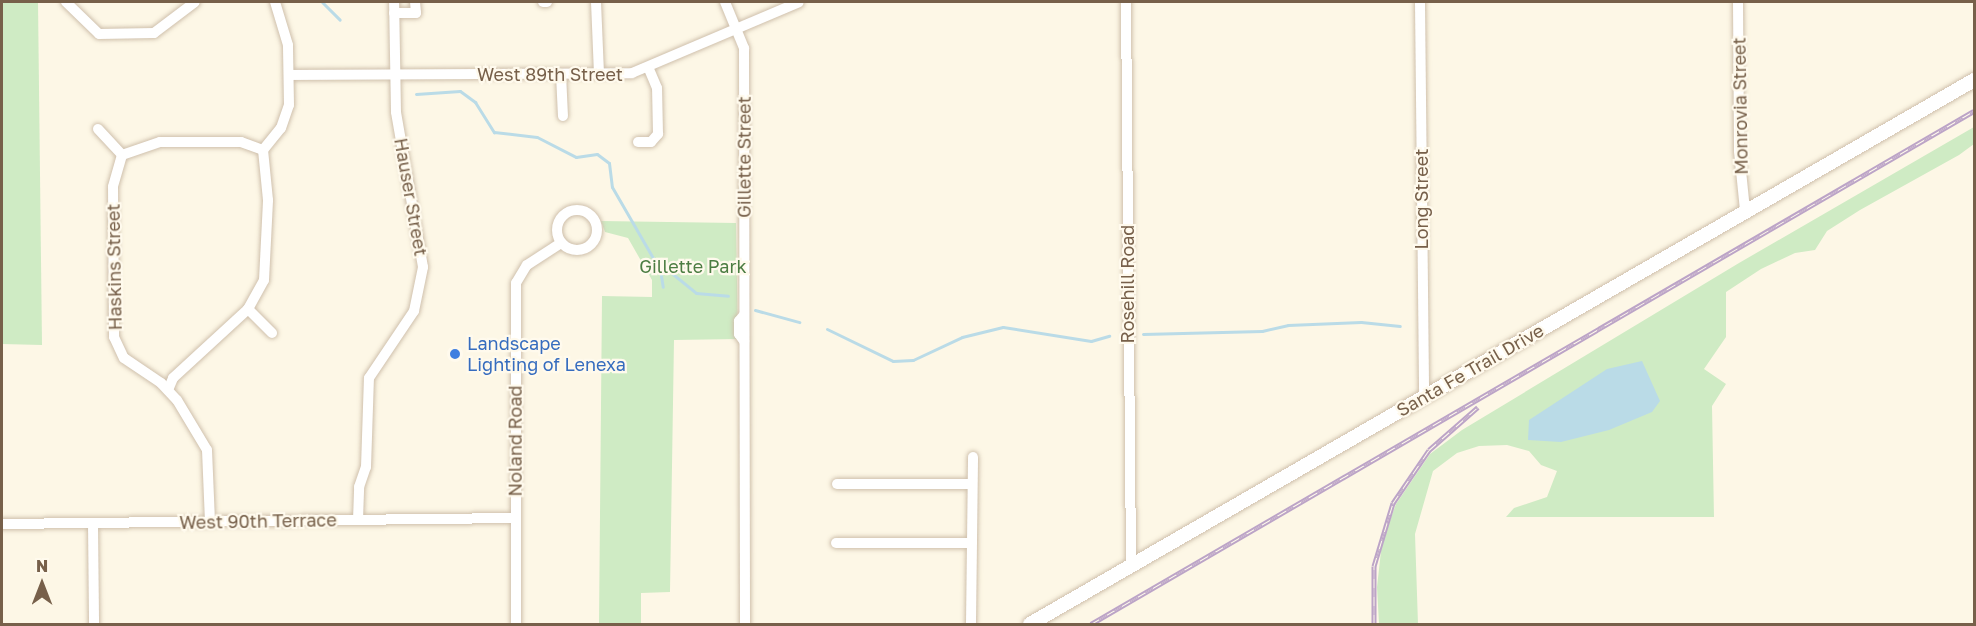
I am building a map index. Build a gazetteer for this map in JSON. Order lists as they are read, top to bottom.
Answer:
{
  "streets": {
    "main road": ["Santa Fe Trail Drive"],
    "street": [
      "West 89th Street",
      "Monrovia Street",
      "Gillette Street",
      "Hauser Street",
      "Long Street",
      "Haskins Street",
      "Rosehill Road",
      "Noland Road",
      "West 90th Terrace"
    ]
  },
  "crossings": [
    ["West 89th Street", "Gillette Street"],
    ["West 89th Street", "Hauser Street"],
    ["Monrovia Street", "Santa Fe Trail Drive"],
    ["Hauser Street", "West 90th Terrace"],
    ["Long Street", "Santa Fe Trail Drive"],
    ["Rosehill Road", "Santa Fe Trail Drive"],
    ["Noland Road", "West 90th Terrace"]
  ],
  "parks": ["Gillette Park"],
  "places": ["Landscape Lighting of Lenexa"],
  "north": "top"
}
